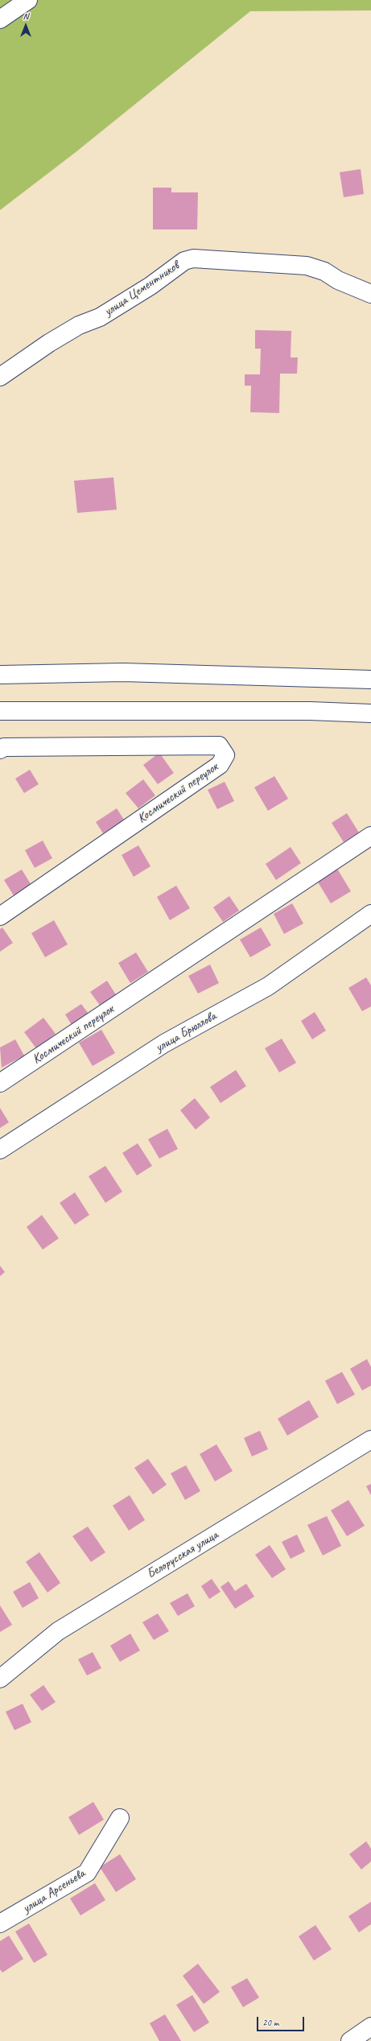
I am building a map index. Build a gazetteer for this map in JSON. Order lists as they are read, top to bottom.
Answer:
{
  "streets": {
    "main road": [
      "улица Цементников",
      "Космический переулок",
      "улица Брюллова",
      "Белорусская улица",
      "улица Арсеньева"
    ]
  },
  "scale_bar": "20 m",
  "north": "top"
}
